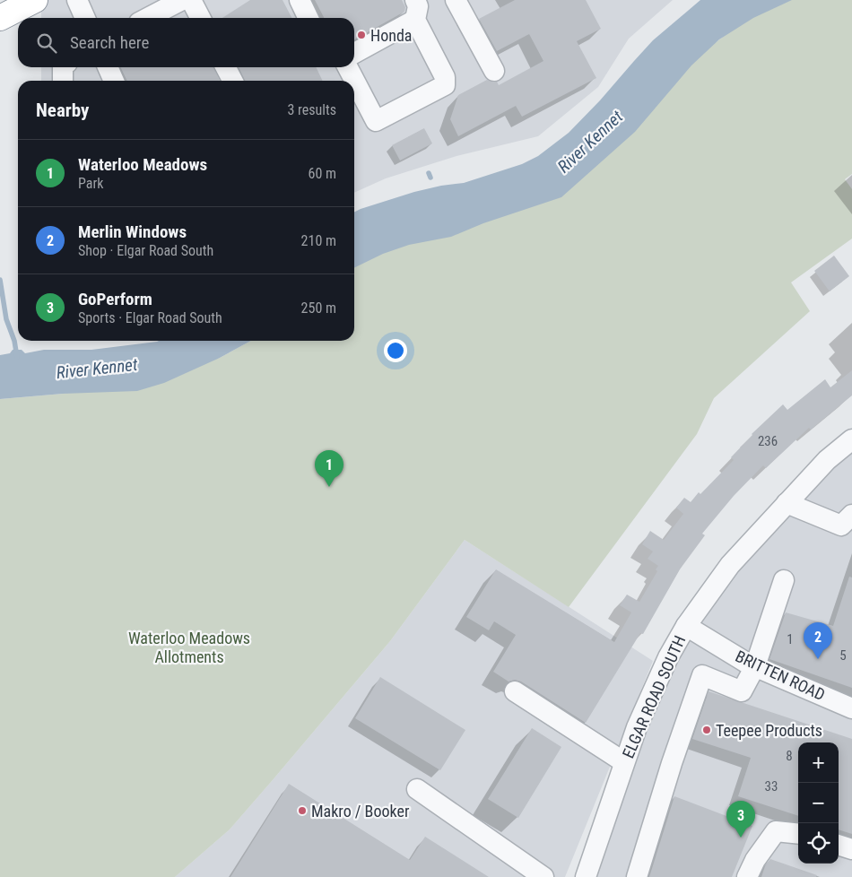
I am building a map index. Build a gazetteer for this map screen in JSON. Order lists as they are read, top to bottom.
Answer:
{
  "streets": {
    "street": ["BRITTEN ROAD", "ELGAR ROAD SOUTH"]
  },
  "crossings": [
    ["BRITTEN ROAD", "ELGAR ROAD SOUTH"]
  ],
  "water": ["River Kennet"],
  "parks": ["Waterloo Meadows Allotments"],
  "places": ["Honda", "Teepee Products", "Makro / Booker"],
  "house_numbers": [
    "236",
    "1",
    "5",
    "8",
    "33"
  ],
  "page": {
    "search": "Search here",
    "heading": ["Nearby", "3 results"],
    "list": [
      {
        "mark": "1",
        "name": "Waterloo Meadows",
        "note": "Park",
        "value": "60 m"
      },
      {
        "mark": "2",
        "name": "Merlin Windows",
        "note": "Shop · Elgar Road South",
        "value": "210 m"
      },
      {
        "mark": "3",
        "name": "GoPerform",
        "note": "Sports · Elgar Road South",
        "value": "250 m"
      }
    ],
    "pins": ["1", "2", "3"],
    "map_buttons": ["+", "−"]
  }
}
